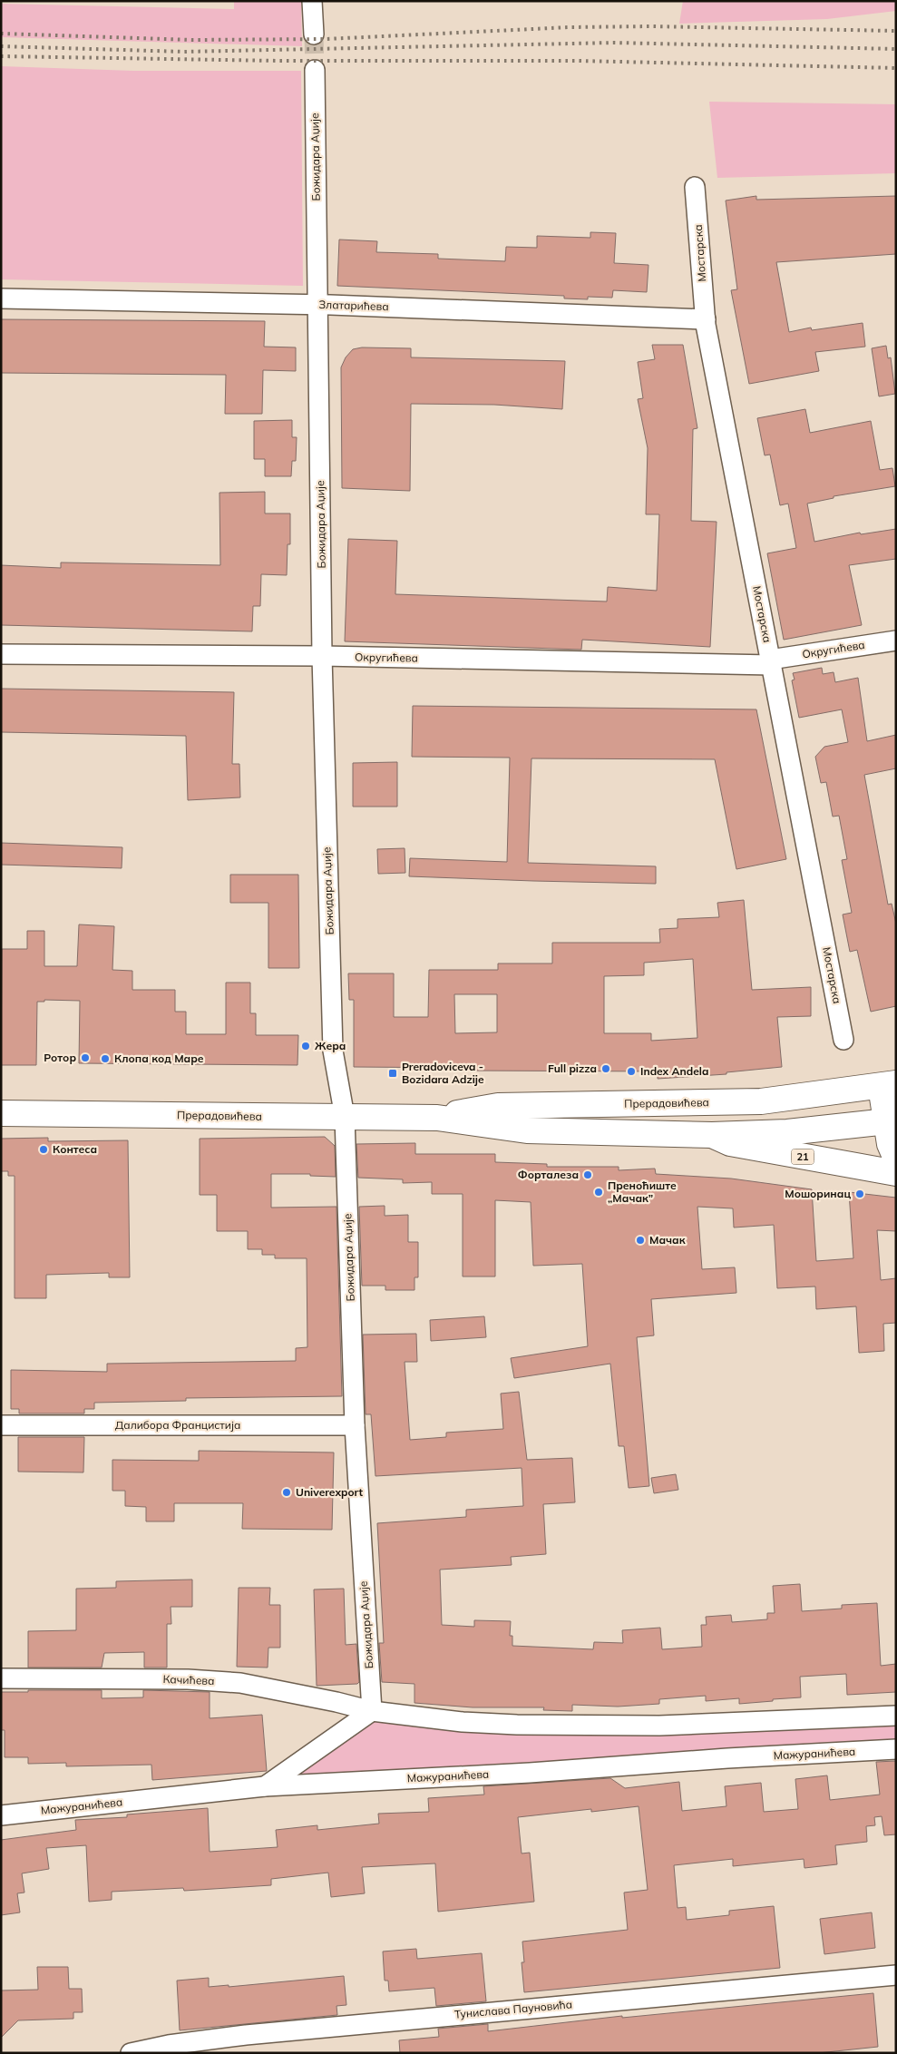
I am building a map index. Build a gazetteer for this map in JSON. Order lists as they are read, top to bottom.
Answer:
{
  "streets": {
    "main road": ["Прерадовићева", "21"],
    "street": [
      "Божидара Аџије",
      "Мостарска",
      "Златарићева",
      "Округићева",
      "Далибора Францистија",
      "Качићева",
      "Мажуранићева",
      "Тунислава Пауновића"
    ]
  },
  "crossings": [
    ["Божидара Аџије", "Златарићева"],
    ["Божидара Аџије", "Округићева"],
    ["Божидара Аџије", "Прерадовићева"],
    ["Божидара Аџије", "Далибора Францистија"],
    ["Божидара Аџије", "Качићева"],
    ["Мостарска", "Златарићева"],
    ["Мостарска", "Округићева"],
    ["Прерадовићева", "21"]
  ],
  "places": {
    "other": [
      "Жера",
      "Ротор",
      "Клопа код Маре",
      "Full pizza",
      "Index Andela",
      "Контеса",
      "Форталеза",
      "Преноћиште „Мачак”",
      "Мошоринац",
      "Мачак",
      "Univerexport"
    ],
    "transit": ["Preradoviceva - Bozidara Adzije"]
  }
}
